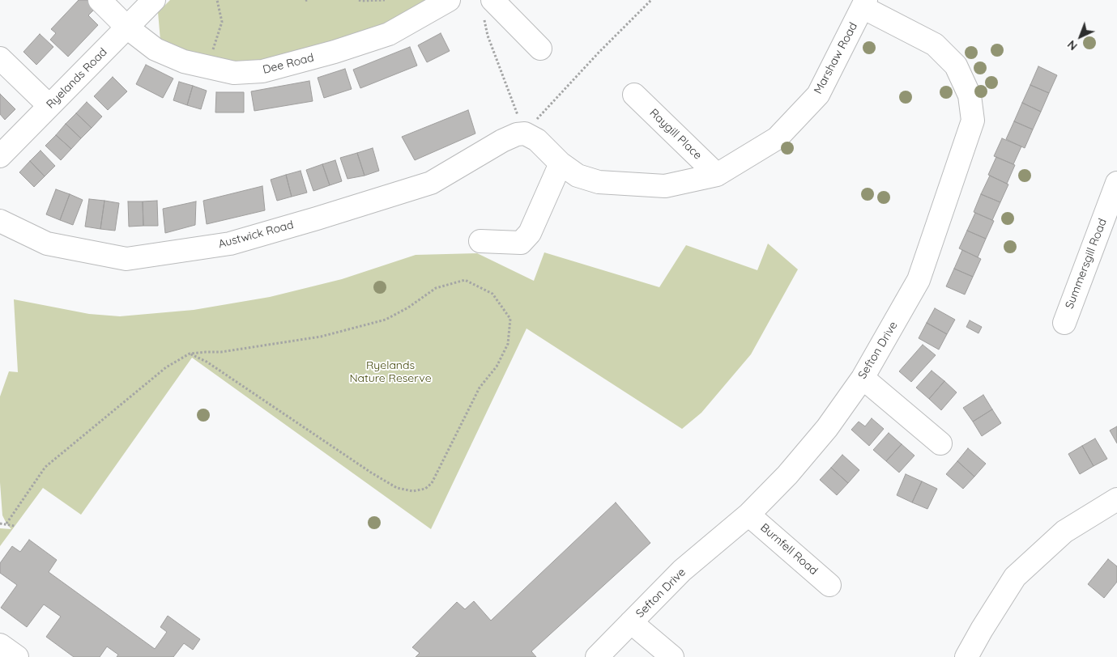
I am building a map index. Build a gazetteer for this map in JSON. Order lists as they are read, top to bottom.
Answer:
{
  "streets": {
    "street": [
      "Marshaw Road",
      "Dee Road",
      "Ryelands Road",
      "Raygill Place",
      "Austwick Road",
      "Summersgill Road",
      "Sefton Drive",
      "Burnfell Road"
    ]
  },
  "crossings": [
    ["Marshaw Road", "Raygill Place"],
    ["Marshaw Road", "Austwick Road"],
    ["Marshaw Road", "Sefton Drive"],
    ["Dee Road", "Ryelands Road"],
    ["Sefton Drive", "Burnfell Road"]
  ],
  "parks": ["Ryelands Nature Reserve"],
  "north": "bottom left"
}
